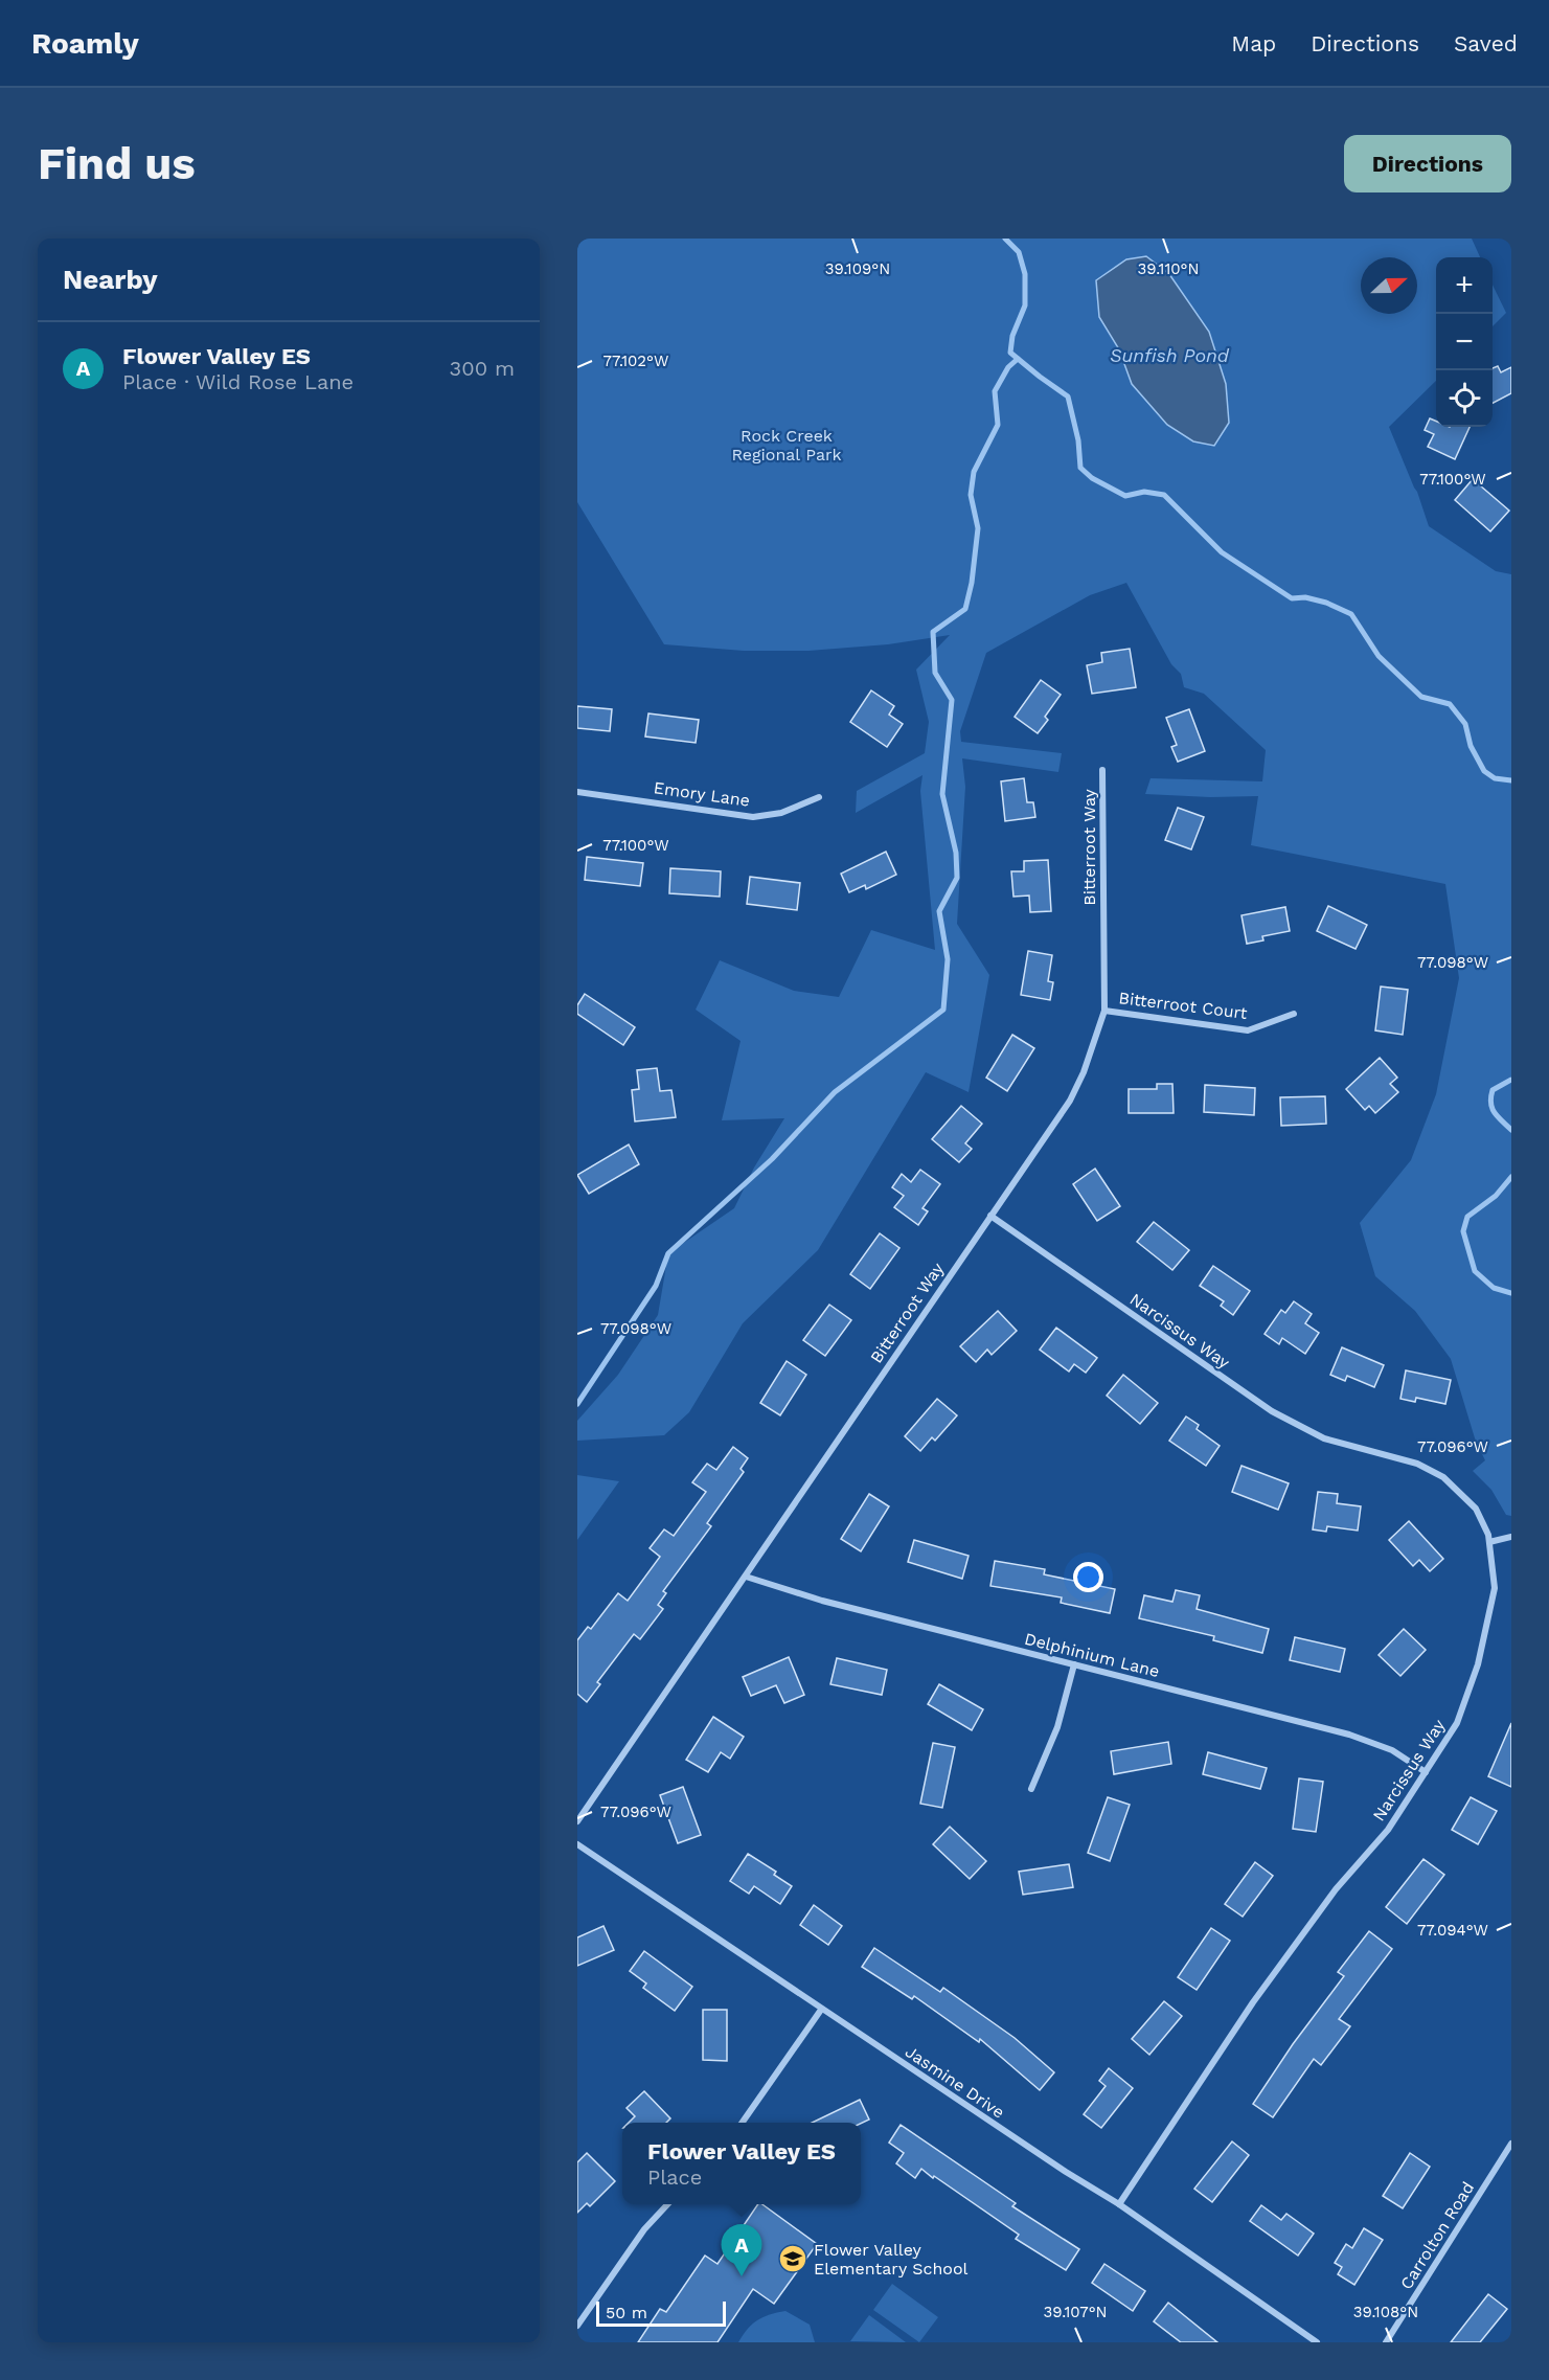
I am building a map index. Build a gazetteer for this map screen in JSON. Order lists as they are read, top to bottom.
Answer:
{
  "streets": {
    "street": [
      "Emory Lane",
      "Bitterroot Way",
      "Bitterroot Court",
      "Narcissus Way",
      "Delphinium Lane",
      "Jasmine Drive",
      "Carrolton Road"
    ]
  },
  "crossings": [
    ["Bitterroot Way", "Bitterroot Court"],
    ["Bitterroot Way", "Narcissus Way"],
    ["Bitterroot Way", "Delphinium Lane"],
    ["Narcissus Way", "Delphinium Lane"],
    ["Narcissus Way", "Jasmine Drive"]
  ],
  "water": ["Sunfish Pond"],
  "parks": ["Rock Creek Regional Park"],
  "places": {
    "school or university": ["Flower Valley Elementary School"]
  },
  "scale_bar": "50 m",
  "north": "right",
  "page": {
    "header": "Roamly",
    "nav": ["Map", "Directions", "Saved"],
    "buttons": "Directions",
    "title": "Find us",
    "heading": "Nearby",
    "map_buttons": ["+", "−"],
    "list": [
      {
        "mark": "A",
        "name": "Flower Valley ES",
        "note": "Place · Wild Rose Lane",
        "value": "300 m"
      }
    ],
    "popup": ["Flower Valley ES", "Place"],
    "pins": "A",
    "scale": "50 m"
  },
  "coordinates": [
    "39.109°N",
    "39.110°N",
    "77.102°W",
    "77.100°W",
    "77.098°W",
    "77.096°W",
    "77.094°W",
    "39.107°N",
    "39.108°N"
  ]
}
